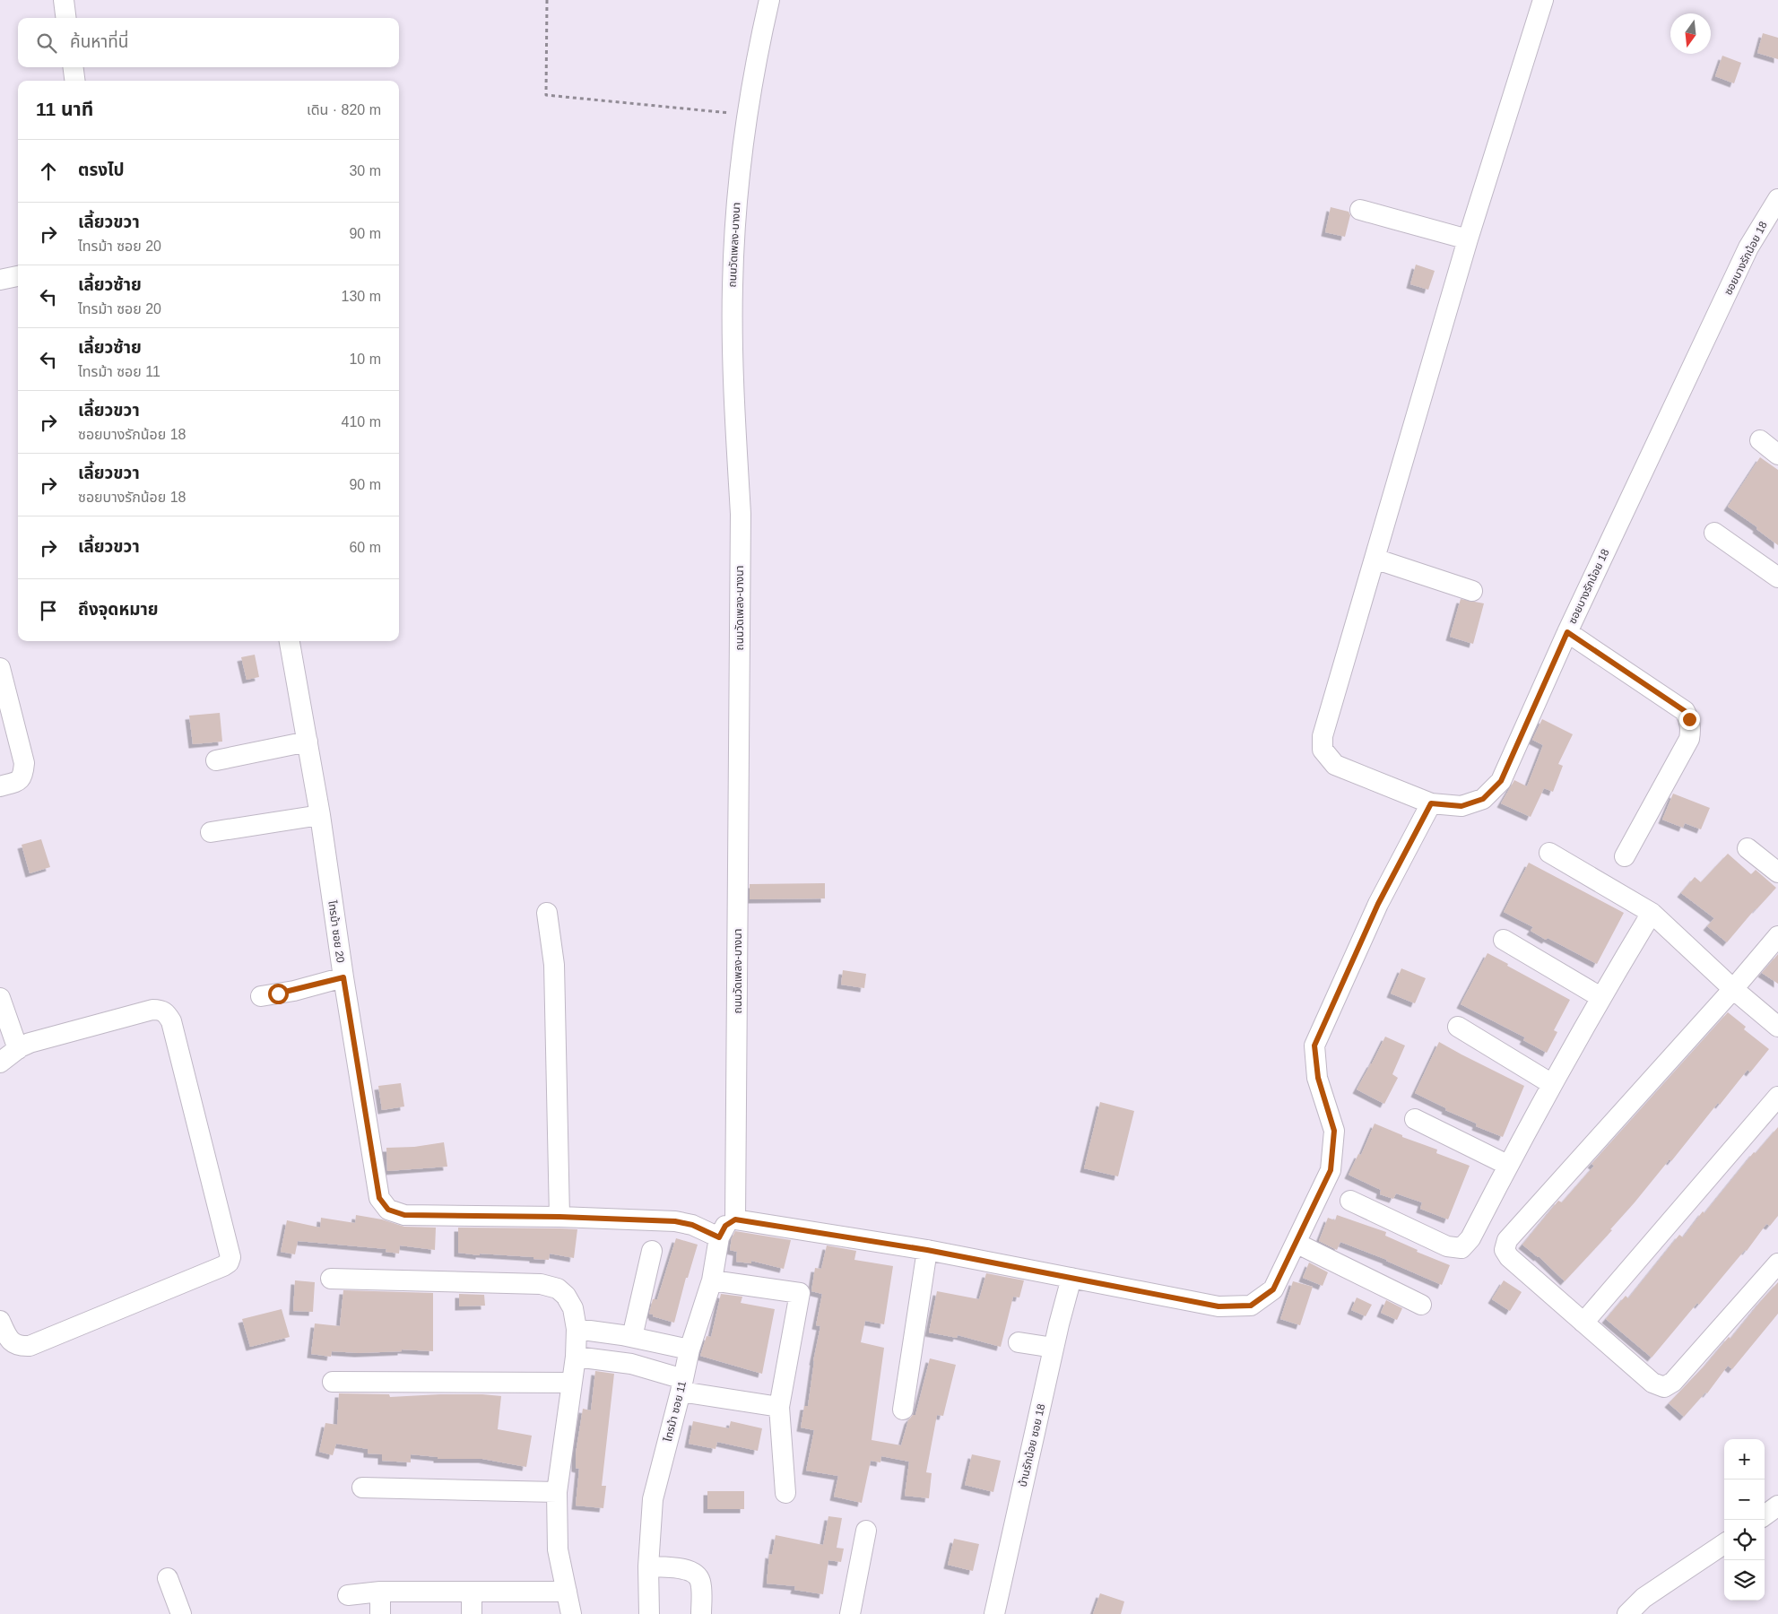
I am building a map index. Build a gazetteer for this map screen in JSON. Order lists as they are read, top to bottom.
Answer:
{
  "streets": {
    "street": [
      "ถนนวัดเพลง-บางนา",
      "ซอยบางรักน้อย 18",
      "ไทรม้า ซอย 20",
      "ไทรม้า ซอย 11",
      "บ้านรักน้อย ซอย 18"
    ]
  },
  "crossings": [
    ["ไทรม้า ซอย 20", "ไทรม้า ซอย 11"]
  ],
  "north": "bottom",
  "page": {
    "search": "ค้นหาที่นี่",
    "heading": ["11 นาที", "เดิน · 820 m"],
    "list": [
      ["ตรงไป", "30 m"],
      ["เลี้ยวขวา", "ไทรม้า ซอย 20", "90 m"],
      ["เลี้ยวซ้าย", "ไทรม้า ซอย 20", "130 m"],
      ["เลี้ยวซ้าย", "ไทรม้า ซอย 11", "10 m"],
      ["เลี้ยวขวา", "ซอยบางรักน้อย 18", "410 m"],
      ["เลี้ยวขวา", "ซอยบางรักน้อย 18", "90 m"],
      ["เลี้ยวขวา", "60 m"],
      "ถึงจุดหมาย"
    ],
    "map_buttons": ["+", "−"]
  }
}
